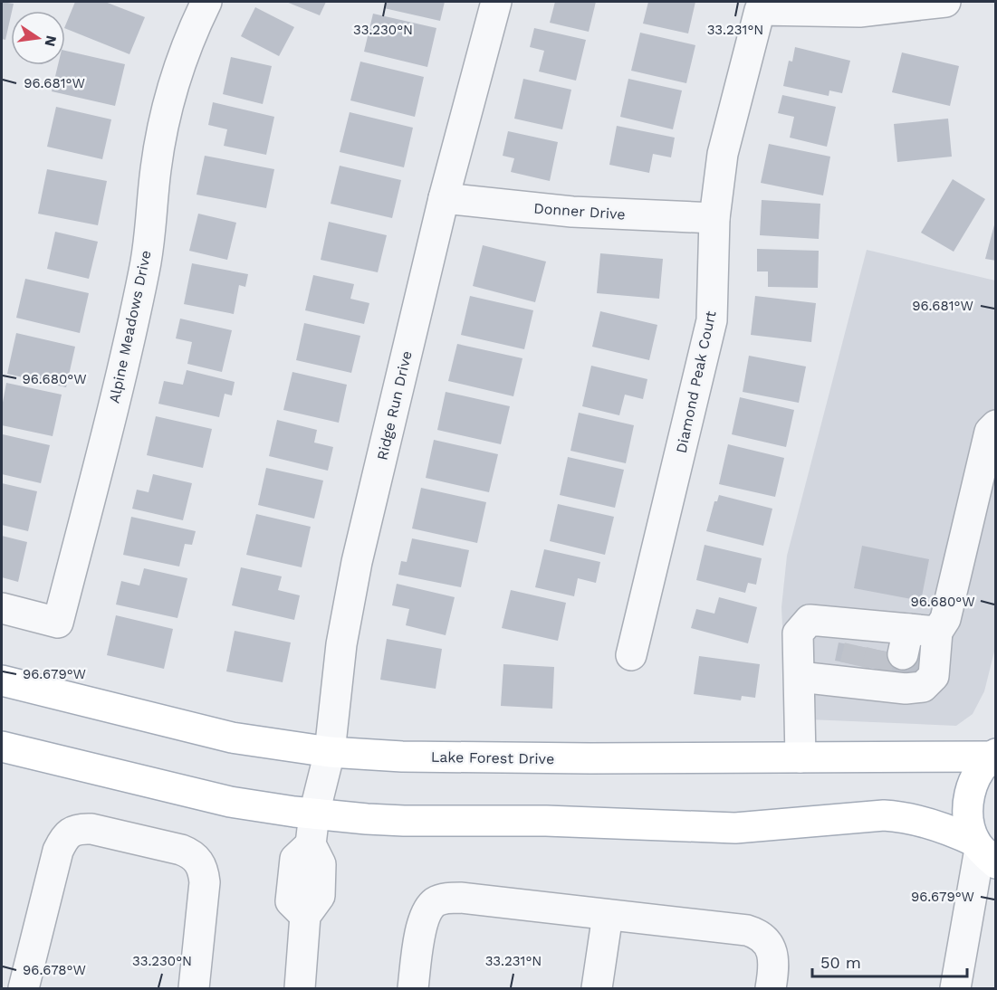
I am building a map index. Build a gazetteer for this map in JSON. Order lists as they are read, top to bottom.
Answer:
{
  "streets": {
    "main road": ["Lake Forest Drive"],
    "street": [
      "Donner Drive",
      "Alpine Meadows Drive",
      "Diamond Peak Court",
      "Ridge Run Drive"
    ]
  },
  "crossings": [
    ["Donner Drive", "Diamond Peak Court"],
    ["Donner Drive", "Ridge Run Drive"],
    ["Ridge Run Drive", "Lake Forest Drive"]
  ],
  "scale_bar": "50 m",
  "north": "right",
  "coordinates": [
    "33.230°N",
    "33.231°N",
    "96.681°W",
    "96.680°W",
    "96.679°W",
    "96.678°W"
  ]
}
